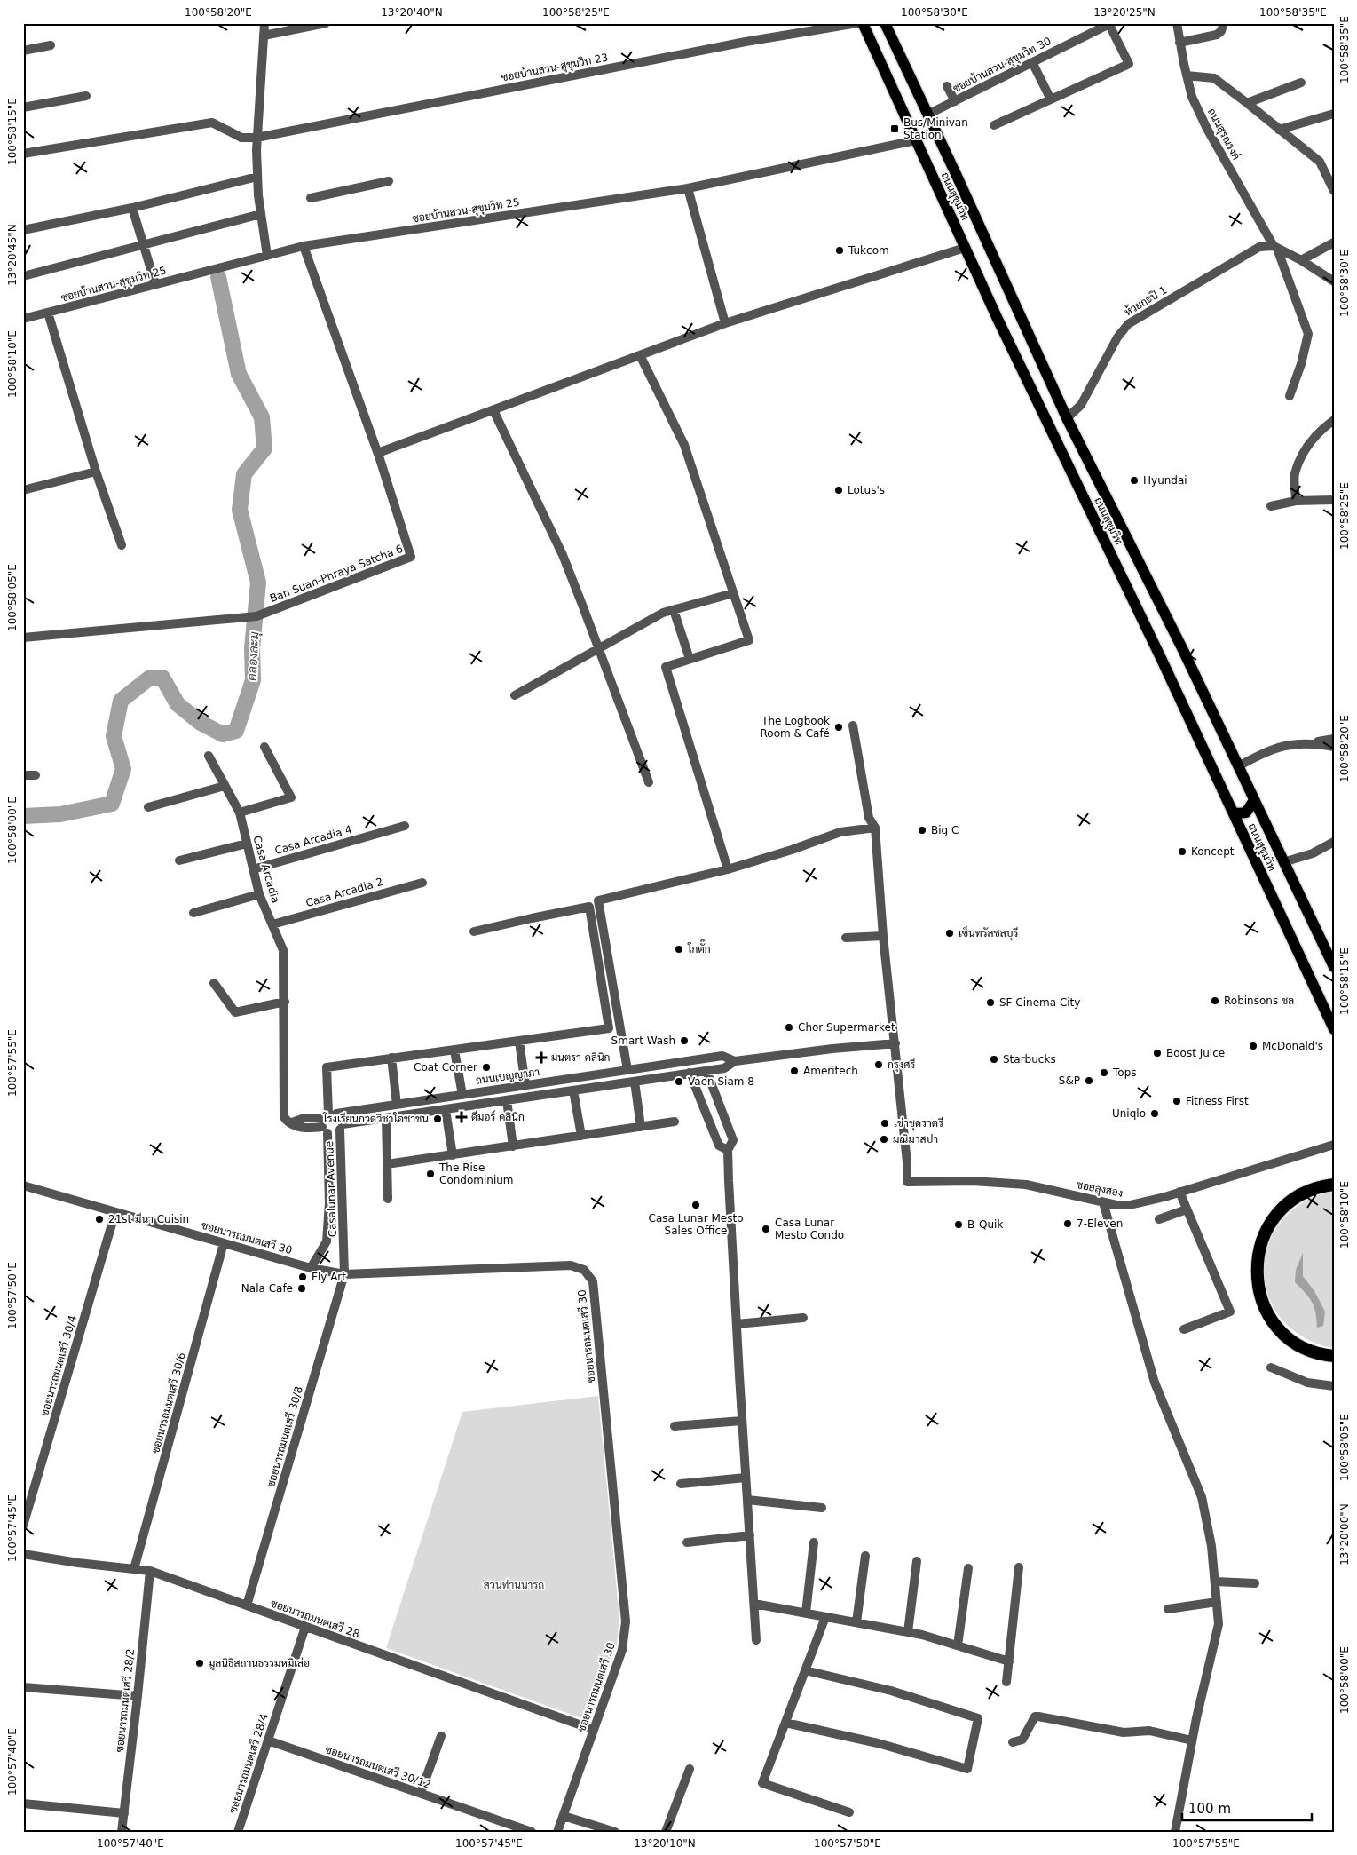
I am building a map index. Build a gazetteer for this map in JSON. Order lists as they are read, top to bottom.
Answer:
{
  "streets": {
    "main road": ["ถนนสุขุมวิท"],
    "street": [
      "ซอยบ้านสวน-สุขุมวิท 30",
      "ซอยบ้านสวน-สุขุมวิท 23",
      "ถนนสุรณรงค์",
      "ซอยบ้านสวน-สุขุมวิท 25",
      "ห้วยกะปิ 1",
      "Ban Suan-Phraya Satcha 6",
      "Casa Arcadia 4",
      "Casa Arcadia",
      "Casa Arcadia 2",
      "ถนนเบญญาภา",
      "Casalunar Avenue",
      "ซอยลุงสอง",
      "ซอยนารถมนตเสวี 30",
      "ซอยนารถมนตเสวี 30/4",
      "ซอยนารถมนตเสวี 30/6",
      "ซอยนารถมนตเสวี 30/8",
      "ซอยนารถมนตเสวี 28",
      "ซอยนารถมนตเสวี 28/2",
      "ซอยนารถมนตเสวี 28/4",
      "ซอยนารถมนตเสวี 30/12"
    ]
  },
  "crossings": [
    ["ซอยบ้านสวน-สุขุมวิท 30", "ถนนสุขุมวิท"],
    ["ถนนสุรณรงค์", "ห้วยกะปิ 1"],
    ["ถนนสุขุมวิท", "ซอยบ้านสวน-สุขุมวิท 25"],
    ["ถนนสุขุมวิท", "ห้วยกะปิ 1"],
    ["ซอยบ้านสวน-สุขุมวิท 25", "Ban Suan-Phraya Satcha 6"],
    ["Casa Arcadia 4", "Casa Arcadia"],
    ["Casa Arcadia", "Casa Arcadia 2"],
    ["Casa Arcadia", "ถนนเบญญาภา"],
    ["Casa Arcadia", "Casalunar Avenue"],
    ["ถนนเบญญาภา", "Casalunar Avenue"],
    ["ถนนเบญญาภา", "ซอยลุงสอง"],
    ["Casalunar Avenue", "ซอยนารถมนตเสวี 30"],
    ["Casalunar Avenue", "ซอยนารถมนตเสวี 30/8"],
    ["ซอยนารถมนตเสวี 30", "ซอยนารถมนตเสวี 30/4"],
    ["ซอยนารถมนตเสวี 30", "ซอยนารถมนตเสวี 30/6"],
    ["ซอยนารถมนตเสวี 30", "ซอยนารถมนตเสวี 30/8"],
    ["ซอยนารถมนตเสวี 30", "ซอยนารถมนตเสวี 28"],
    ["ซอยนารถมนตเสวี 30/6", "ซอยนารถมนตเสวี 28"],
    ["ซอยนารถมนตเสวี 30/8", "ซอยนารถมนตเสวี 28"],
    ["ซอยนารถมนตเสวี 28", "ซอยนารถมนตเสวี 28/2"],
    ["ซอยนารถมนตเสวี 28", "ซอยนารถมนตเสวี 28/4"],
    ["ซอยนารถมนตเสวี 28/4", "ซอยนารถมนตเสวี 30/12"]
  ],
  "water": ["คลองละมุ"],
  "parks": ["สวนท่านนารถ"],
  "places": {
    "transit": ["Bus/Minivan Station"],
    "other": [
      "Tukcom",
      "Hyundai",
      "Lotus's",
      "The Logbook Room & Café",
      "Big C",
      "Koncept",
      "เซ็นทรัลชลบุรี",
      "โกตั๊ก",
      "Robinsons ชล",
      "SF Cinema City",
      "Chor Supermarket",
      "Smart Wash",
      "McDonald's",
      "Boost Juice",
      "Starbucks",
      "กรุงศรี",
      "Coat Corner",
      "Ameritech",
      "Tops",
      "S&P",
      "Vaen Siam 8",
      "Fitness First",
      "Uniqlo",
      "โรงเรียนกวดวิชาใอชาชน",
      "เช่าชุดราตรี",
      "มณิมาสปา",
      "The Rise Condominium",
      "Casa Lunar Mesto Sales Office",
      "21st มีนา Cuisin",
      "7-Eleven",
      "B-Quik",
      "Casa Lunar Mesto Condo",
      "Fly Art",
      "Nala Cafe",
      "มูลนิธิสถานธรรมหมิเล่อ"
    ],
    "health": ["มนตรา คลินิก", "ดีมอร์ คลินิก"]
  },
  "scale_bar": "100 m",
  "coordinates": [
    "100°58'20\"E",
    "13°20'40\"N",
    "100°58'25\"E",
    "100°58'30\"E",
    "13°20'25\"N",
    "100°58'35\"E",
    "100°58'15\"E",
    "13°20'45\"N",
    "100°58'10\"E",
    "100°58'05\"E",
    "100°58'00\"E",
    "100°57'55\"E",
    "100°57'50\"E",
    "100°57'45\"E",
    "13°20'00\"N",
    "100°57'40\"E",
    "13°20'10\"N"
  ]
}
